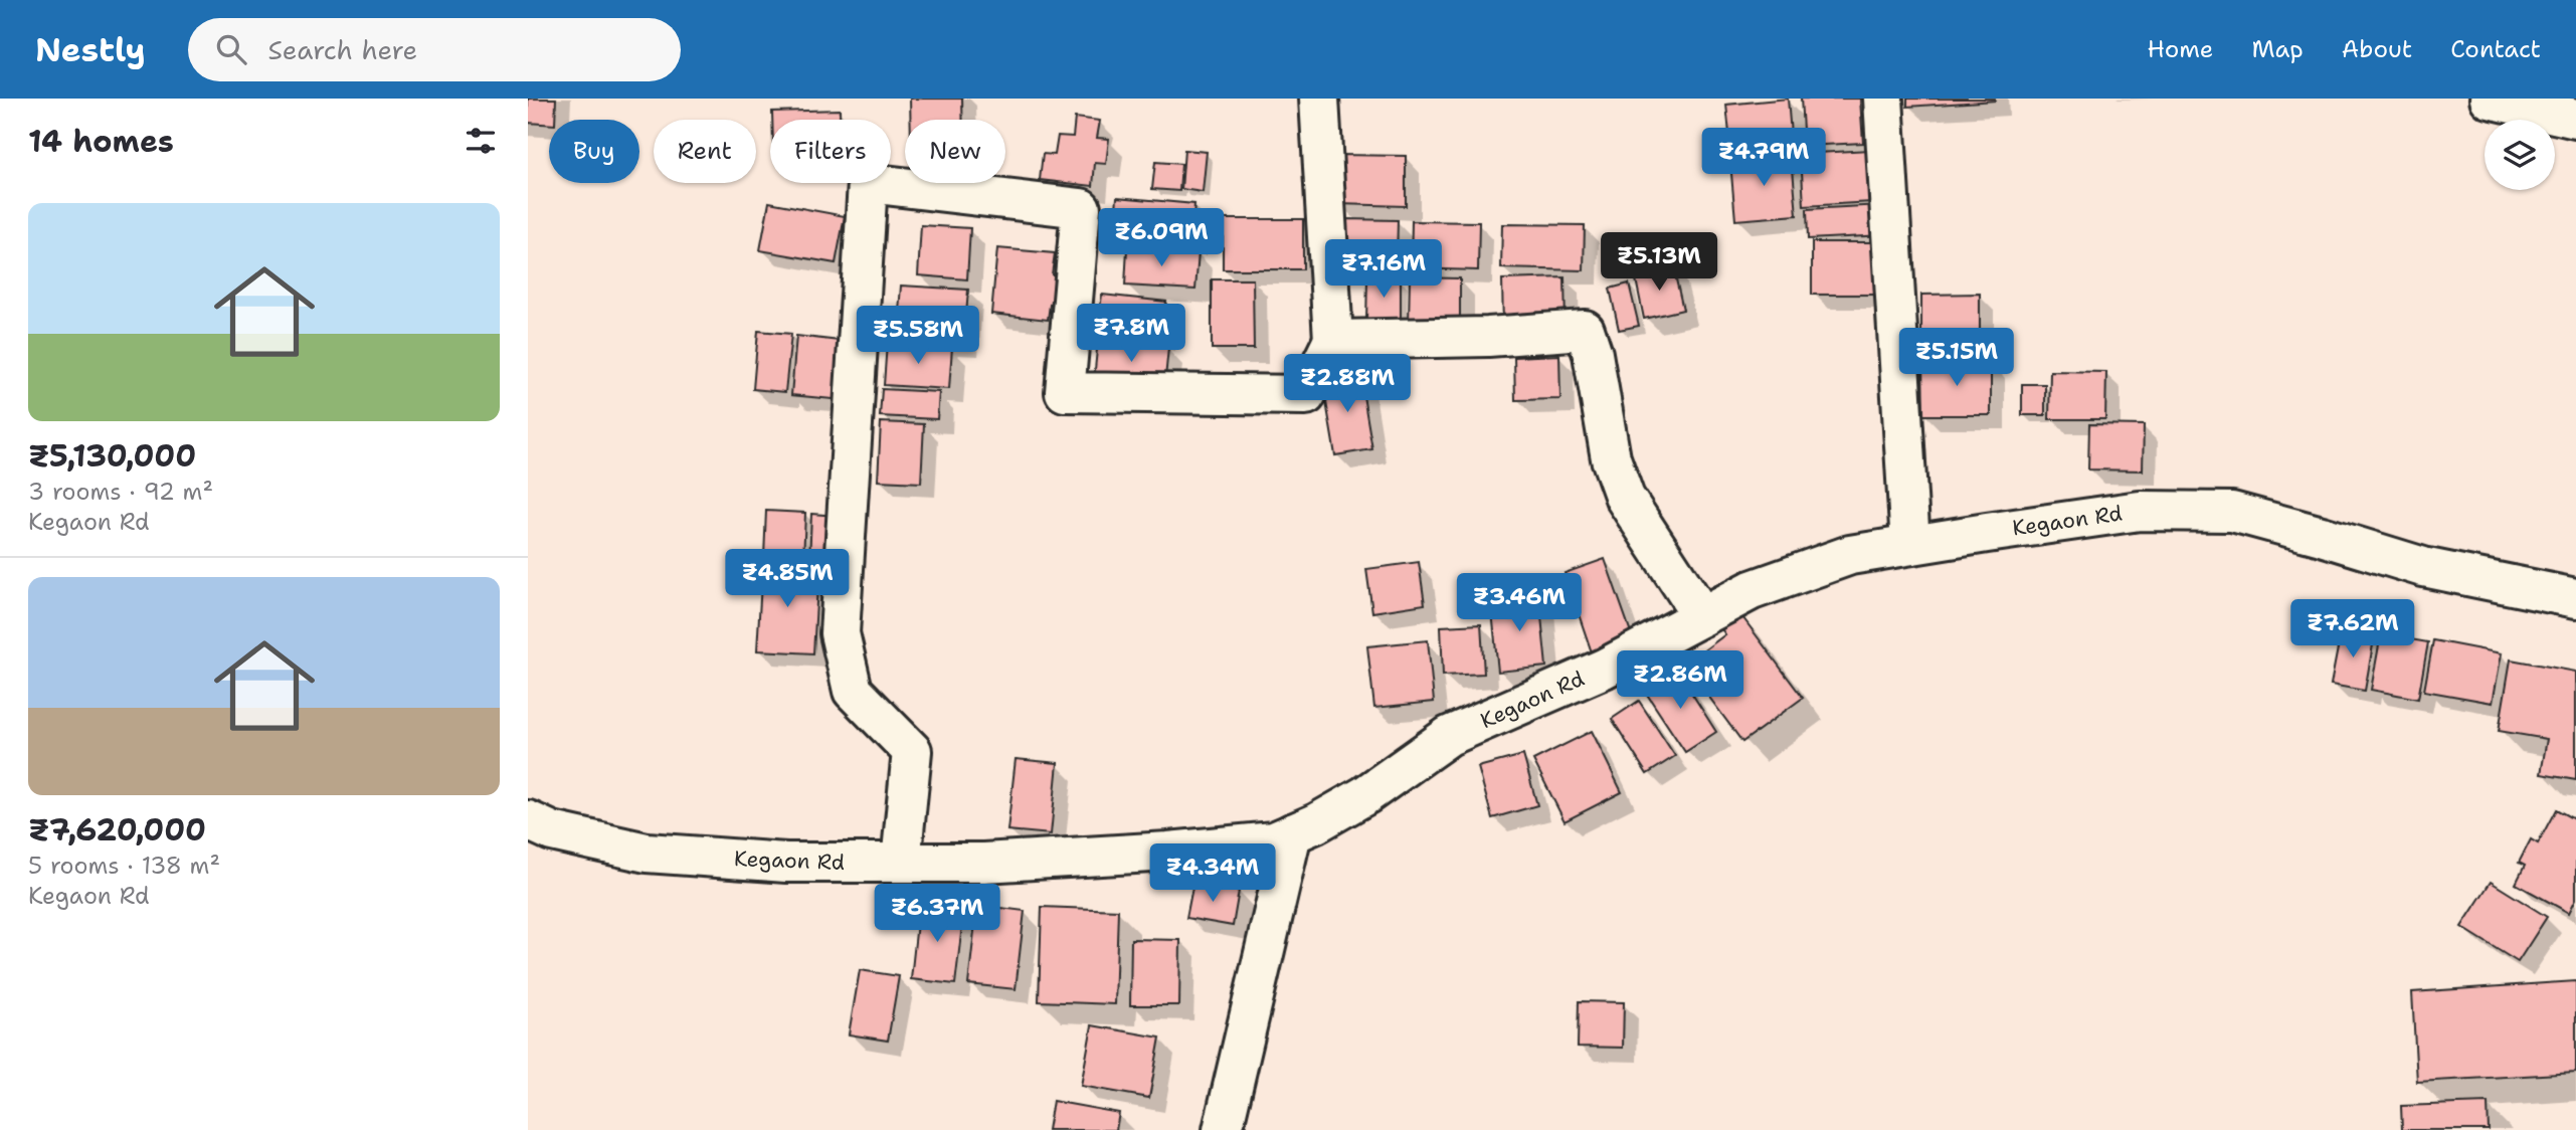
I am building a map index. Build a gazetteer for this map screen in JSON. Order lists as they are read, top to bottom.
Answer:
{
  "streets": {
    "street": ["Kegaon Rd"]
  },
  "page": {
    "header": "Nestly",
    "search": "Search here",
    "nav": [
      "Home",
      "Map",
      "About",
      "Contact"
    ],
    "heading": "14 homes",
    "chip": [
      "Buy",
      "Rent",
      "Filters",
      "New"
    ],
    "price": [
      "₹4.79M",
      "₹6.09M",
      "₹5.13M",
      "₹7.16M",
      "₹7.8M",
      "₹5.58M",
      "₹5.15M",
      "₹2.88M",
      "₹4.85M",
      "₹3.46M",
      "₹7.62M",
      "₹2.86M",
      "₹4.34M",
      "₹6.37M"
    ],
    "list": [
      {
        "name": "₹5,130,000",
        "note": "3 rooms · 92 m² · Kegaon Rd"
      },
      {
        "name": "₹7,620,000",
        "note": "5 rooms · 138 m² · Kegaon Rd"
      }
    ]
  }
}
